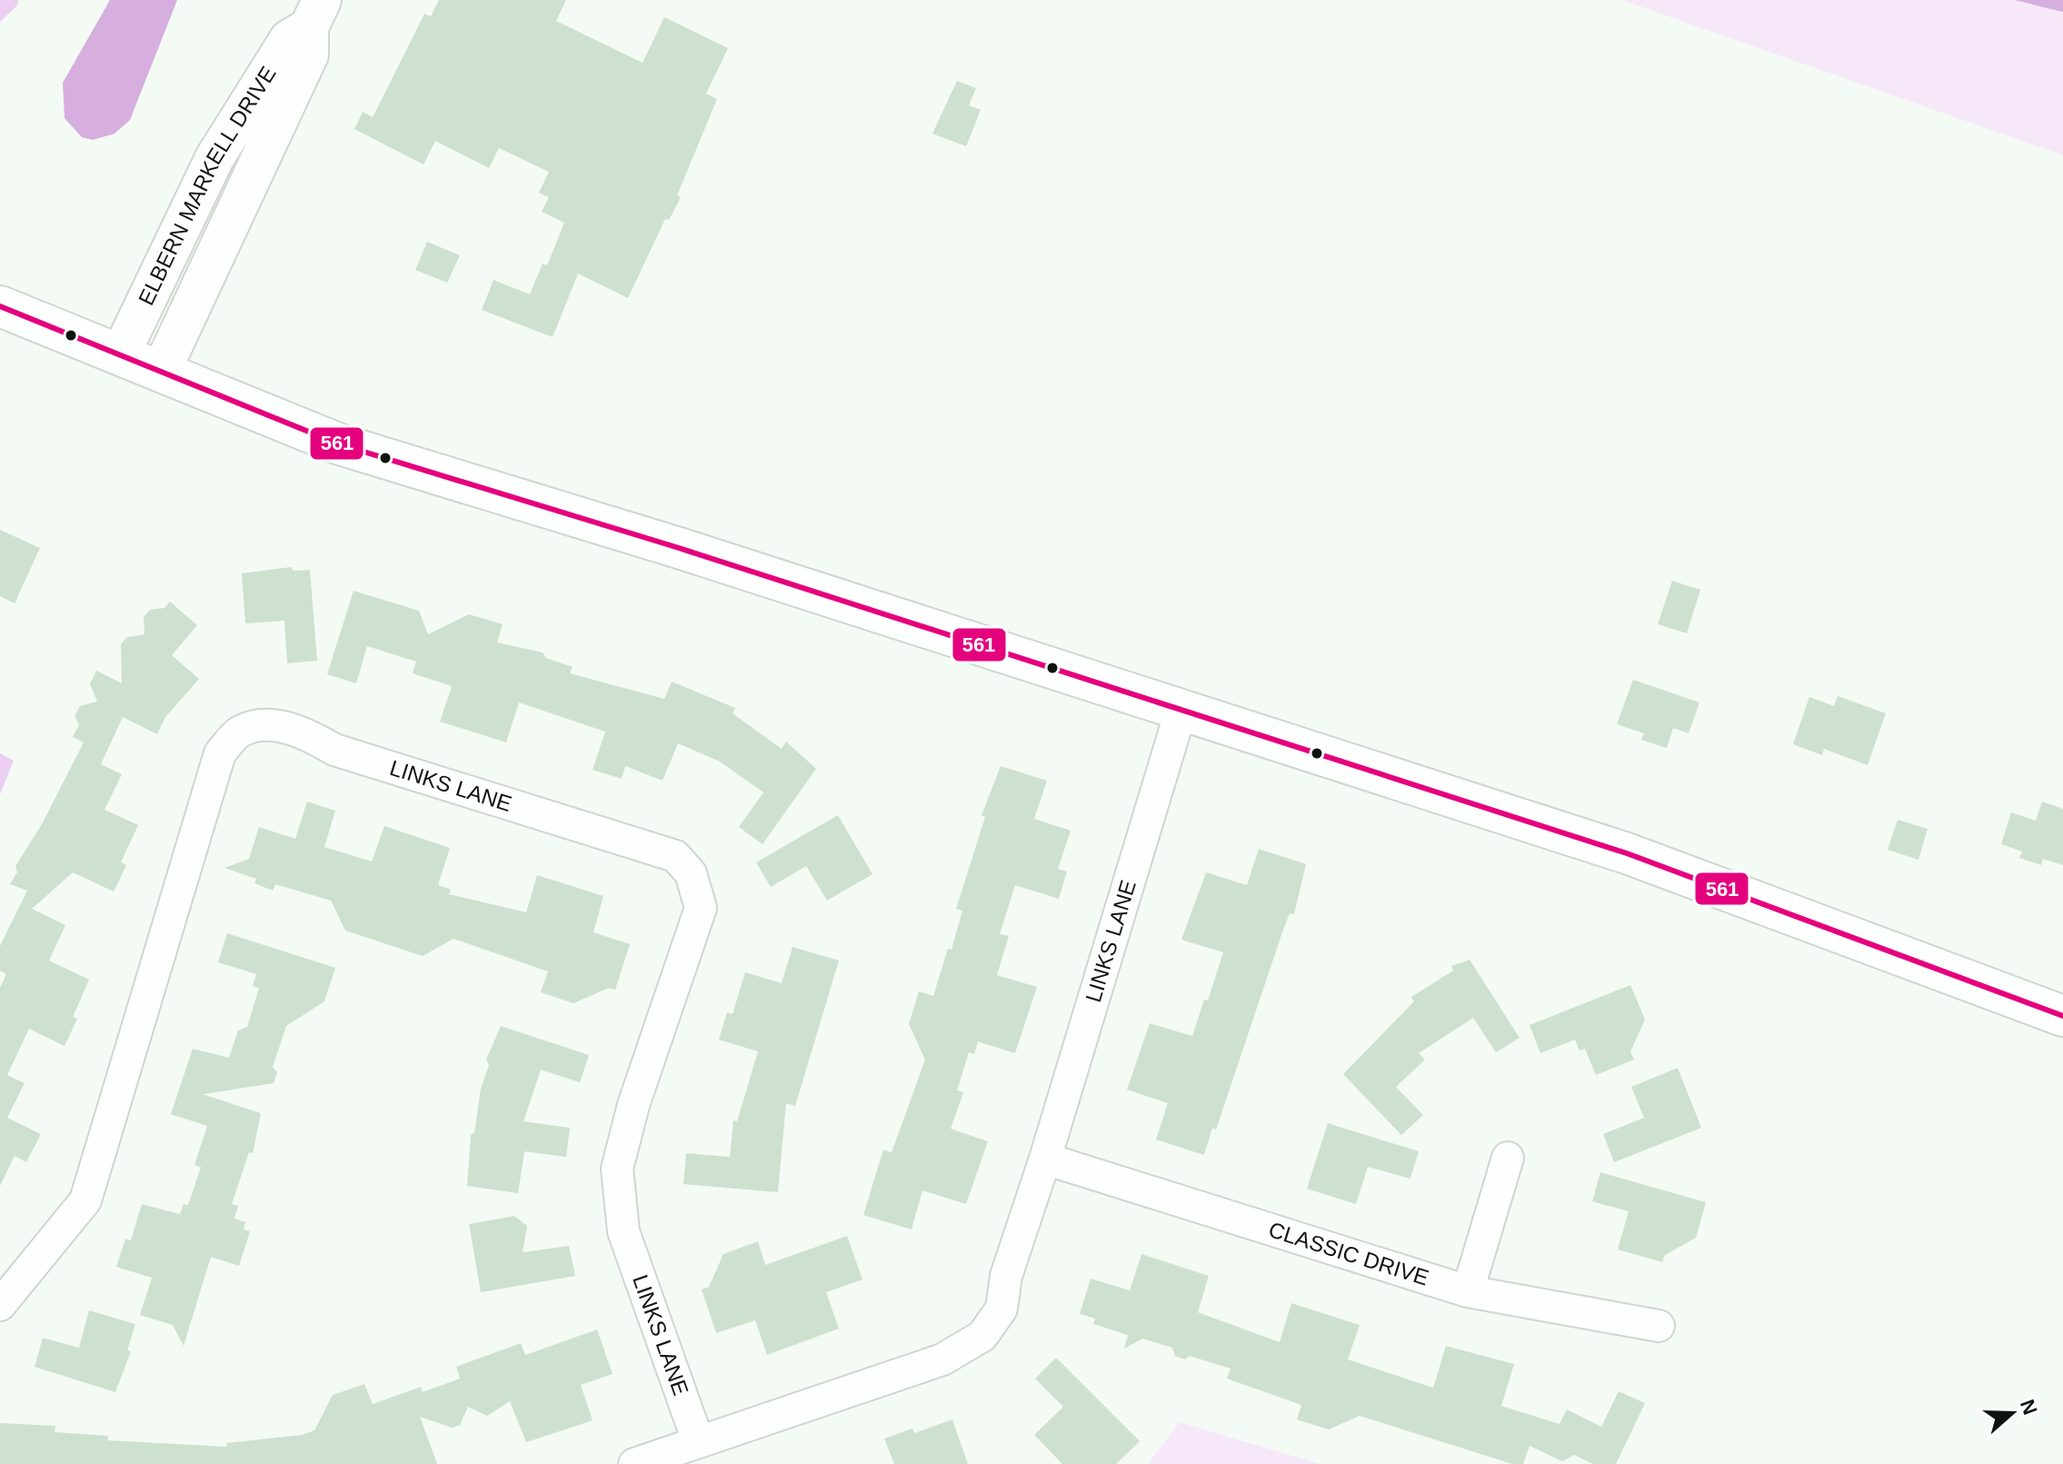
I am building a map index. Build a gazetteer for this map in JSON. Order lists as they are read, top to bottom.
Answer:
{
  "streets": {
    "street": ["ELBERN MARKELL DRIVE", "LINKS LANE", "CLASSIC DRIVE"]
  },
  "crossings": [
    ["LINKS LANE", "CLASSIC DRIVE"]
  ],
  "lines": ["transit line 561"],
  "north": "right"
}
